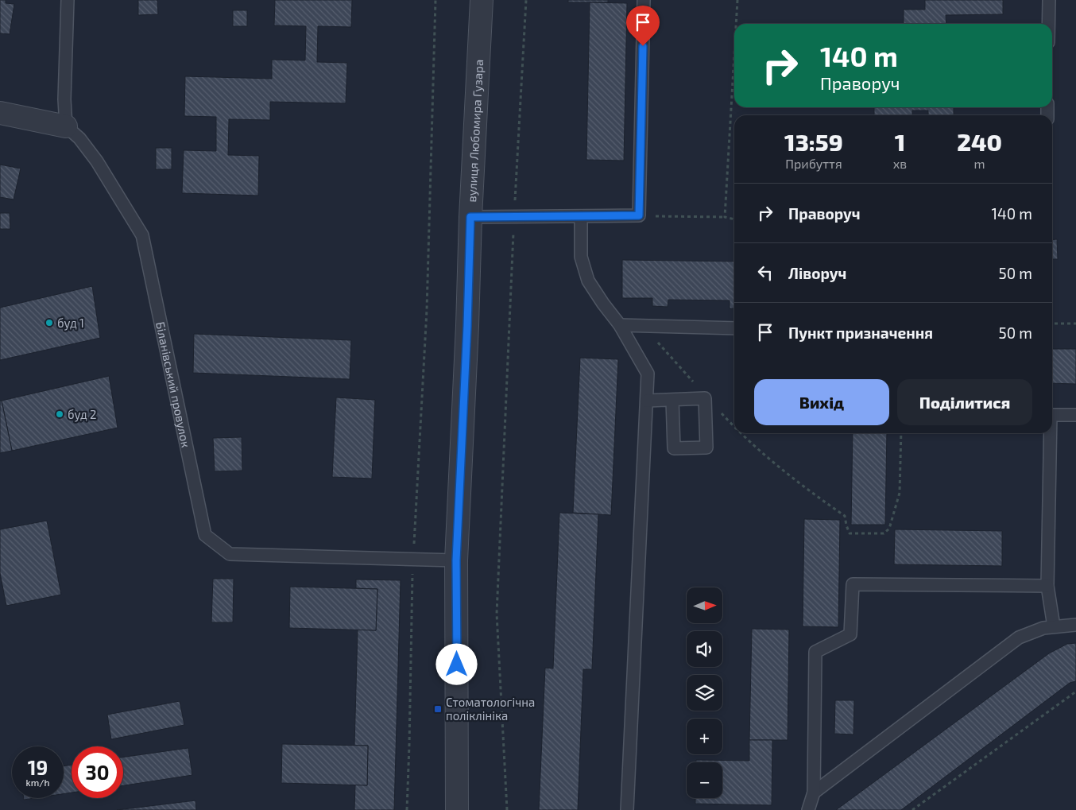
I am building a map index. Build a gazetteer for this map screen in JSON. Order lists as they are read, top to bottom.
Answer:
{
  "streets": {
    "street": ["вулиця Любомира Гузара"],
    "lane": ["Біланівський провулок"]
  },
  "crossings": [
    ["вулиця Любомира Гузара", "Біланівський провулок"]
  ],
  "places": {
    "other": ["буд 1", "буд 2"],
    "transit": ["Стоматологічна поліклініка"]
  },
  "north": "right",
  "page": {
    "turn": ["140 m", "Праворуч"],
    "eta": [
      "13:59",
      "Прибуття",
      "1",
      "хв",
      "240",
      "m"
    ],
    "list": [
      {
        "name": "Праворуч",
        "value": "140 m"
      },
      {
        "name": "Ліворуч",
        "value": "50 m"
      },
      {
        "name": "Пункт призначення",
        "value": "50 m"
      }
    ],
    "buttons": ["Вихід", "Поділитися"],
    "map_buttons": ["+", "−"],
    "speed": "19 km/h",
    "limit": "30"
  }
}
